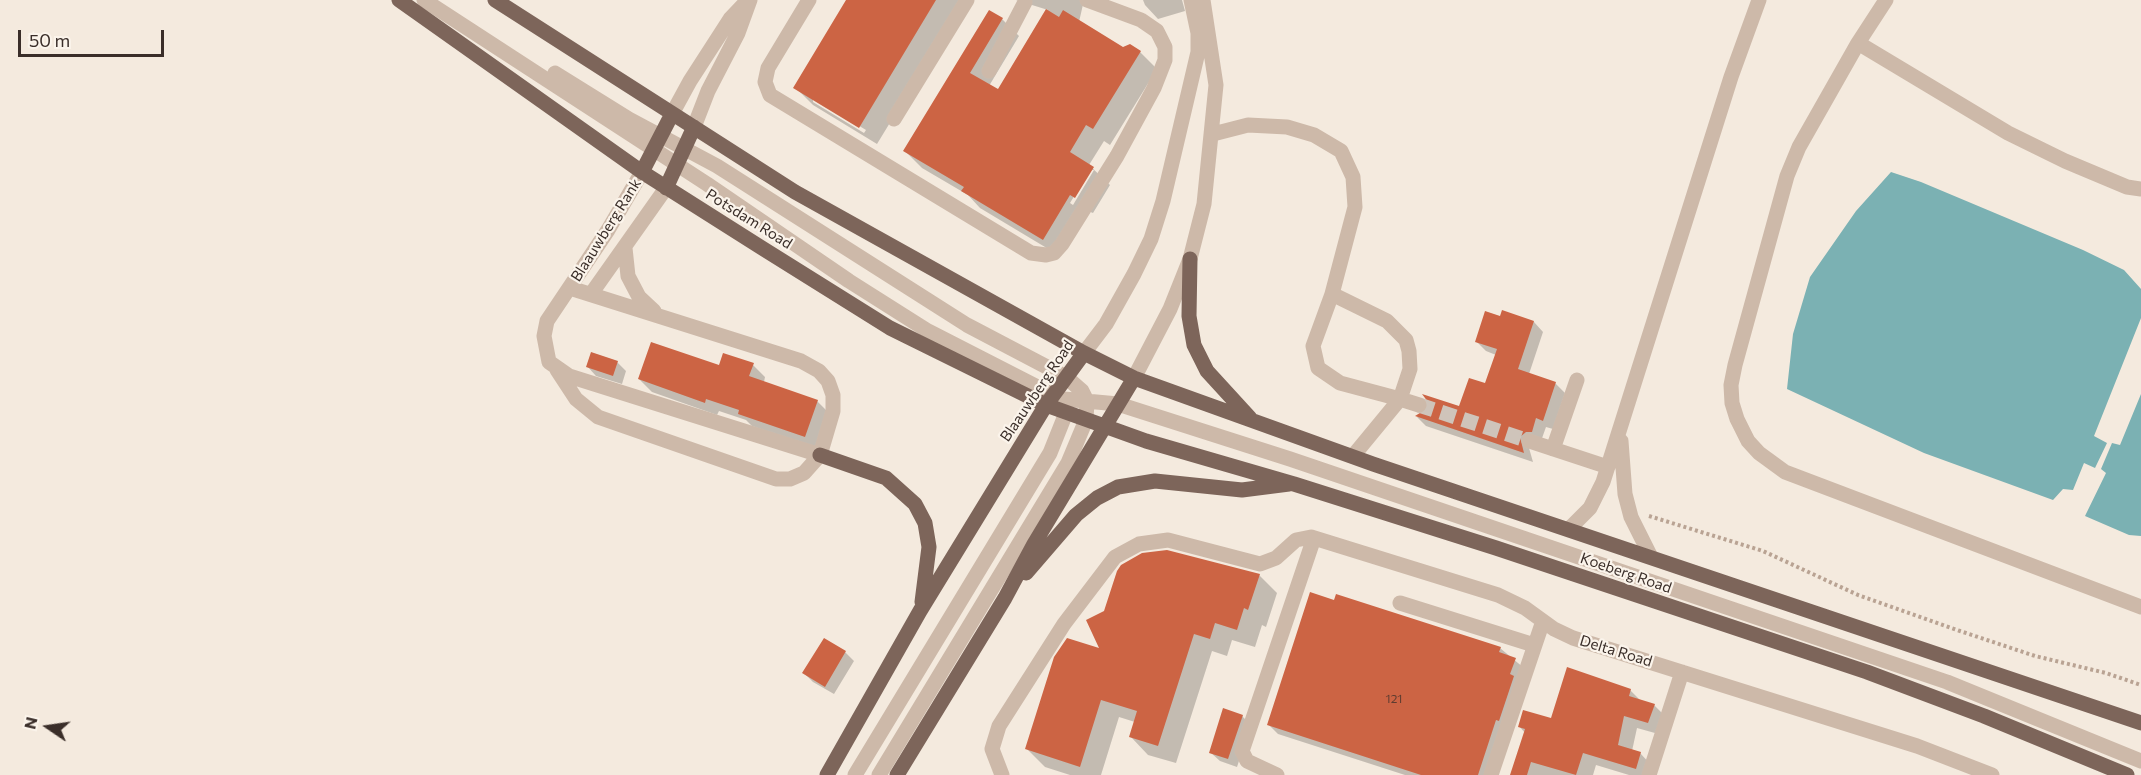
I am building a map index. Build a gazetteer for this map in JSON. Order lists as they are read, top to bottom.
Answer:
{
  "streets": {
    "main road": ["Potsdam Road", "Blaauwberg Road", "Koeberg Road"],
    "street": ["Blaauwberg Rank", "Delta Road"]
  },
  "crossings": [
    ["Potsdam Road", "Blaauwberg Rank"],
    ["Potsdam Road", "Blaauwberg Road"],
    ["Potsdam Road", "Koeberg Road"]
  ],
  "house_numbers": ["121"],
  "scale_bar": "50 m",
  "north": "left"
}
